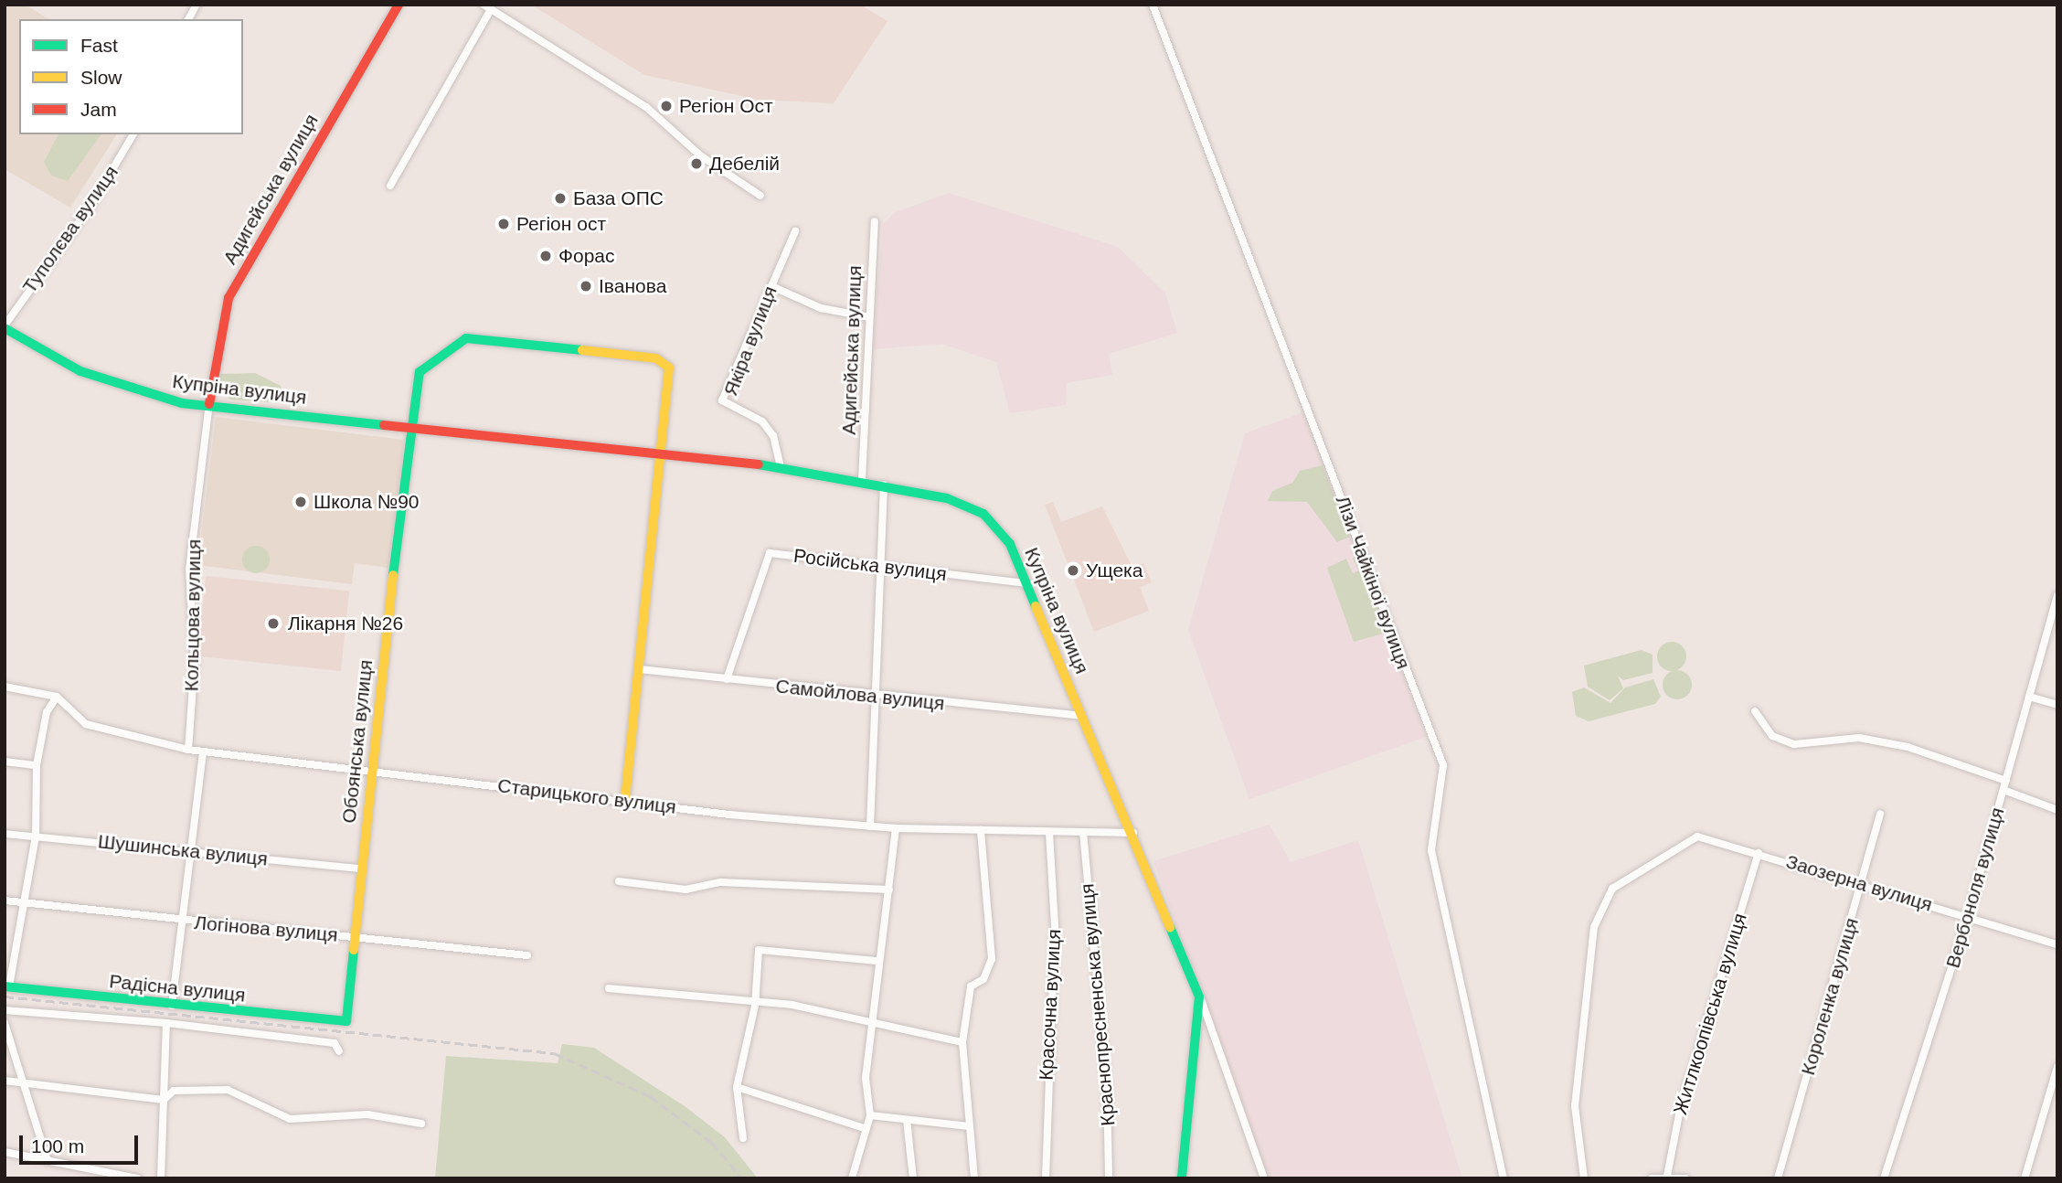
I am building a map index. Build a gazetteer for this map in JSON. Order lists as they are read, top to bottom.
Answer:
{
  "streets": {
    "street": [
      "Адигейська вулиця",
      "Туполєва вулиця",
      "Якіра вулиця",
      "Купріна вулиця",
      "Російська вулиця",
      "Лізи Чайкіної вулиця",
      "Кольцова вулиця",
      "Самойлова вулиця",
      "Обоянська вулиця",
      "Старицького вулиця",
      "Шушинська вулиця",
      "Заозерна вулиця",
      "Вербоноля вулиця",
      "Логінова вулиця",
      "Радісна вулиця",
      "Короленка вулиця",
      "Красочна вулиця",
      "Краснопресненська вулиця",
      "Житлкоопівська вулиця"
    ]
  },
  "crossings": [
    ["Адигейська вулиця", "Купріна вулиця"],
    ["Адигейська вулиця", "Кольцова вулиця"],
    ["Туполєва вулиця", "Купріна вулиця"],
    ["Якіра вулиця", "Купріна вулиця"],
    ["Купріна вулиця", "Російська вулиця"],
    ["Купріна вулиця", "Кольцова вулиця"],
    ["Купріна вулиця", "Самойлова вулиця"],
    ["Купріна вулиця", "Обоянська вулиця"],
    ["Купріна вулиця", "Старицького вулиця"],
    ["Російська вулиця", "Самойлова вулиця"],
    ["Кольцова вулиця", "Старицького вулиця"],
    ["Обоянська вулиця", "Старицького вулиця"],
    ["Обоянська вулиця", "Шушинська вулиця"],
    ["Обоянська вулиця", "Логінова вулиця"],
    ["Обоянська вулиця", "Радісна вулиця"],
    ["Старицького вулиця", "Красочна вулиця"],
    ["Старицького вулиця", "Краснопресненська вулиця"],
    ["Заозерна вулиця", "Вербоноля вулиця"],
    ["Заозерна вулиця", "Короленка вулиця"],
    ["Заозерна вулиця", "Житлкоопівська вулиця"]
  ],
  "places": [
    "Регіон Ост",
    "Дебелій",
    "База ОПС",
    "Регіон ост",
    "Форас",
    "Іванова",
    "Школа №90",
    "Ущека",
    "Лікарня №26"
  ],
  "legend": ["Fast", "Slow", "Jam"],
  "scale_bar": "100 m"
}
